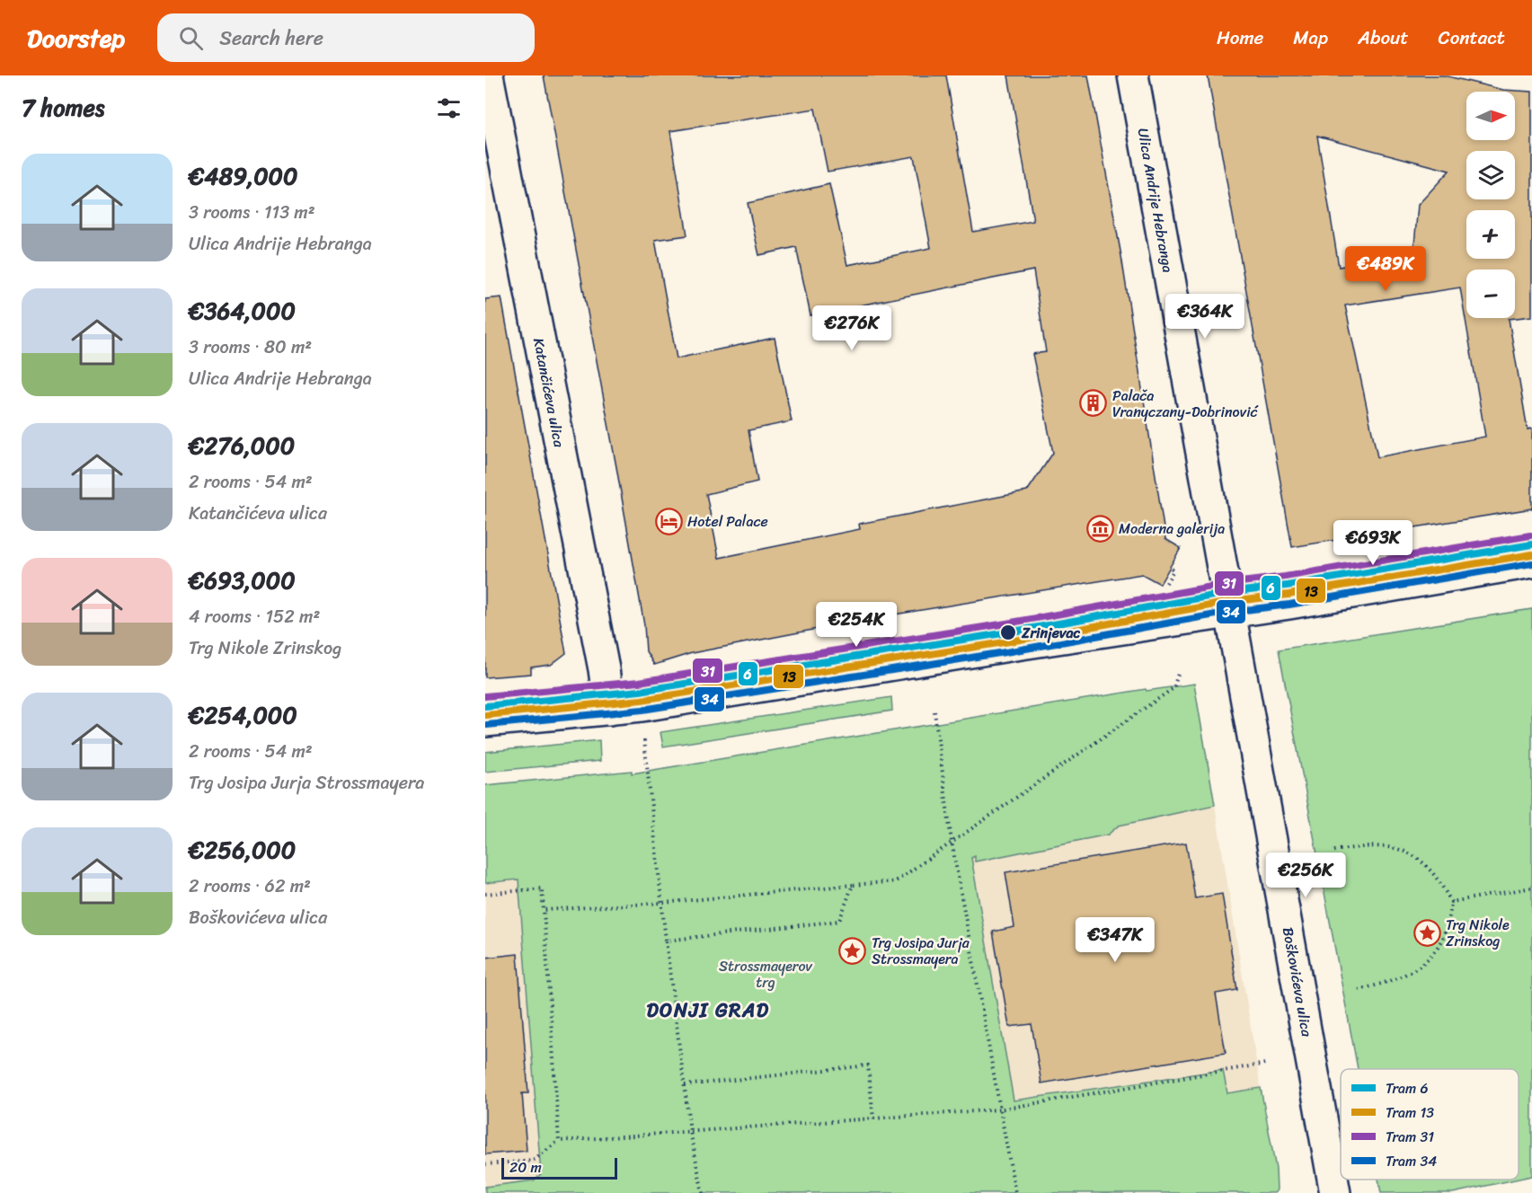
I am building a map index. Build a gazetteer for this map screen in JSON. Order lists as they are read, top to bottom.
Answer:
{
  "streets": {
    "street": ["Ulica Andrije Hebranga", "Katančićeva ulica", "Boškovićeva ulica"]
  },
  "crossings": [
    ["Ulica Andrije Hebranga", "Boškovićeva ulica"]
  ],
  "districts": ["DONJI GRAD"],
  "parks": ["Strossmayerov trg"],
  "places": {
    "building": ["Palača Vranyczany-Dobrinović"],
    "hotel": ["Hotel Palace"],
    "museum": ["Moderna galerija"],
    "other": ["Zrinjevac"],
    "place": ["Trg Nikole Zrinskog", "Trg Josipa Jurja Strossmayera"]
  },
  "lines": [
    "tram line 31",
    "tram line 6",
    "tram line 13",
    "tram line 34"
  ],
  "legend": [
    "Tram 6",
    "Tram 13",
    "Tram 31",
    "Tram 34"
  ],
  "scale_bar": "20 m",
  "north": "right",
  "page": {
    "header": "Doorstep",
    "search": "Search here",
    "nav": [
      "Home",
      "Map",
      "About",
      "Contact"
    ],
    "heading": "7 homes",
    "map_buttons": ["+", "−"],
    "list": [
      {
        "name": "€489,000",
        "note": "3 rooms · 113 m² · Ulica Andrije Hebranga"
      },
      {
        "name": "€364,000",
        "note": "3 rooms · 80 m² · Ulica Andrije Hebranga"
      },
      {
        "name": "€276,000",
        "note": "2 rooms · 54 m² · Katančićeva ulica"
      },
      {
        "name": "€693,000",
        "note": "4 rooms · 152 m² · Trg Nikole Zrinskog"
      },
      {
        "name": "€254,000",
        "note": "2 rooms · 54 m² · Trg Josipa Jurja Strossmayera"
      },
      {
        "name": "€256,000",
        "note": "2 rooms · 62 m² · Boškovićeva ulica"
      }
    ],
    "price": [
      "€489K",
      "€364K",
      "€276K",
      "€693K",
      "€254K",
      "€256K",
      "€347K"
    ],
    "scale": "20 m"
  }
}
